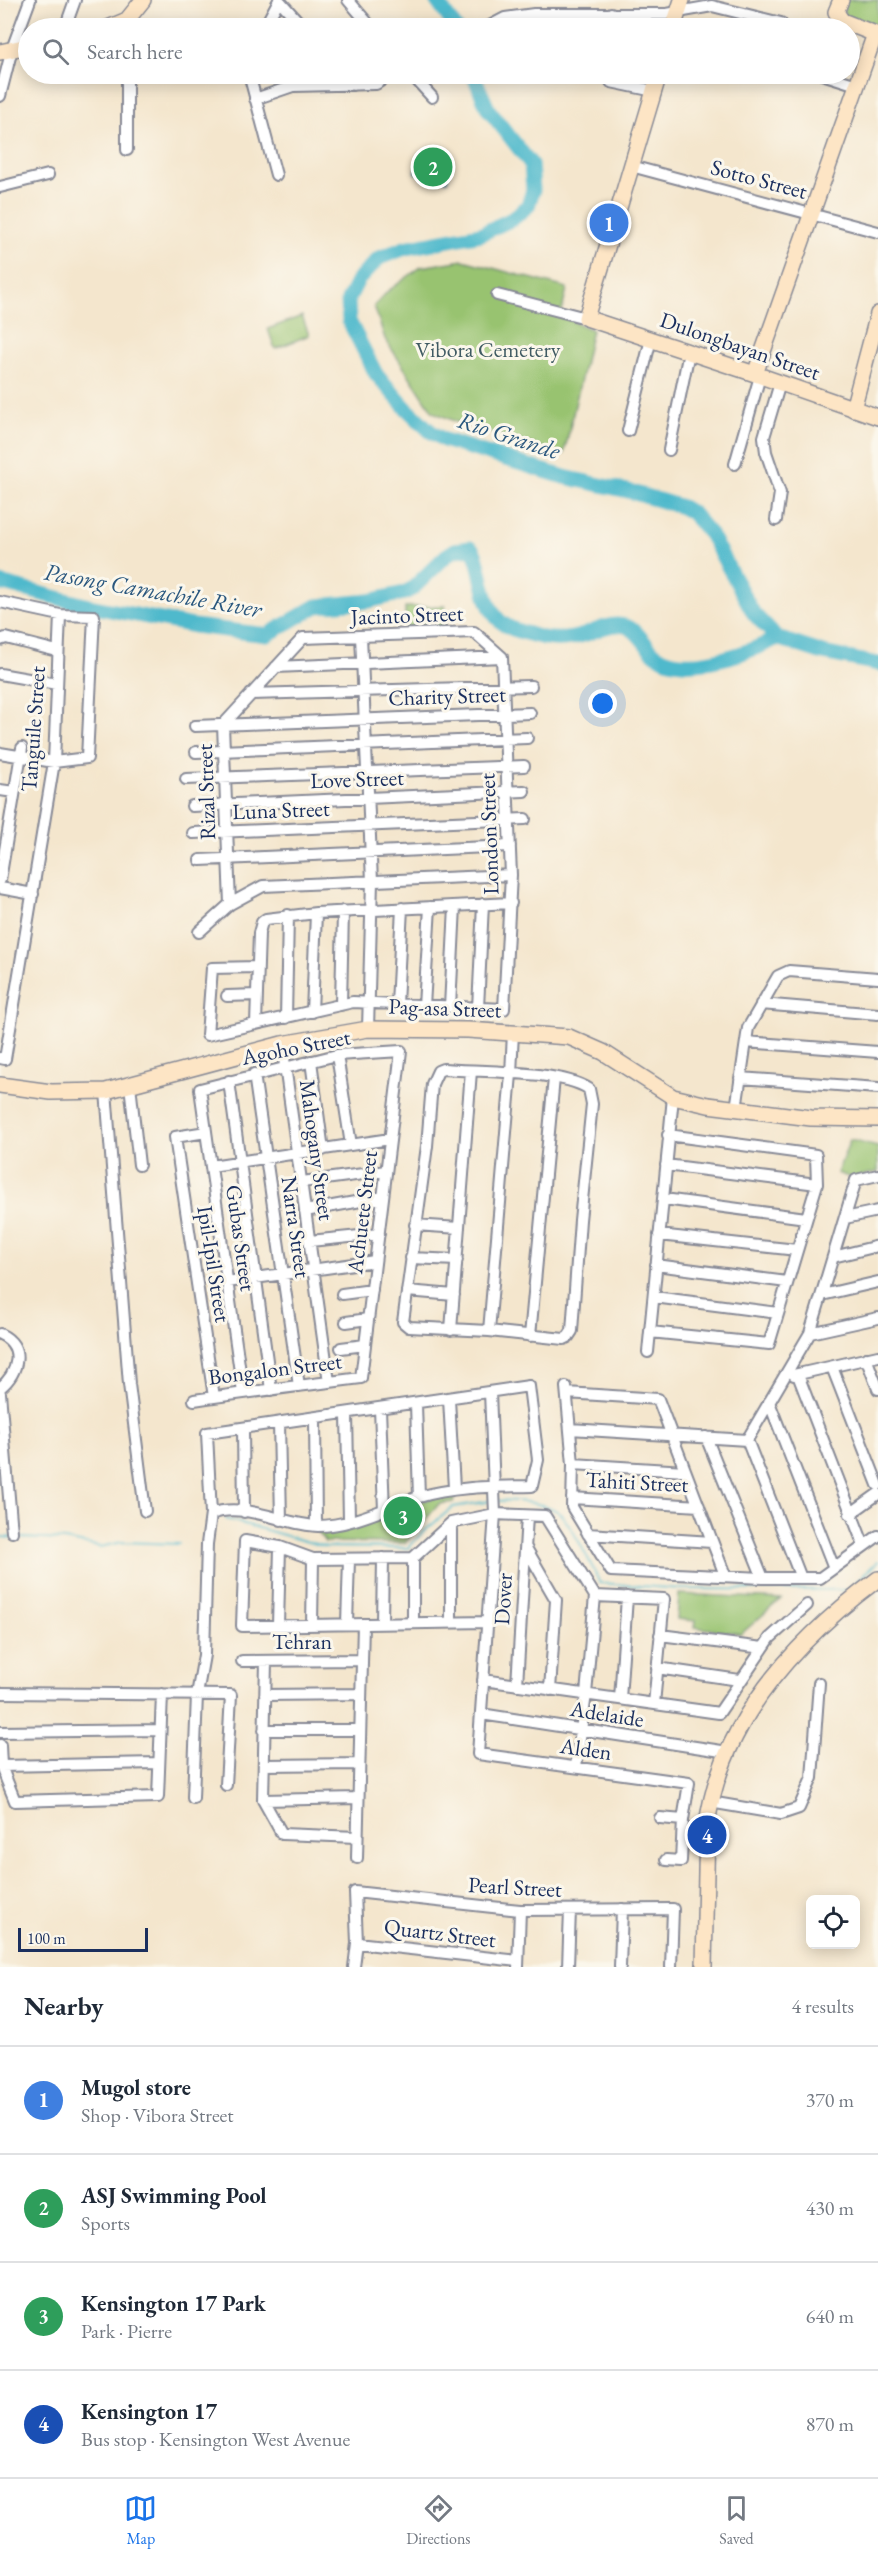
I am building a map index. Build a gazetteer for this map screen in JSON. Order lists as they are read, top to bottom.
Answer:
{
  "streets": {
    "street": [
      "Sotto Street",
      "Dulongbayan Street",
      "Jacinto Street",
      "Charity Street",
      "Tanguile Street",
      "Love Street",
      "Rizal Street",
      "Luna Street",
      "London Street",
      "Pag-asa Street",
      "Agoho Street",
      "Mahogany Street",
      "Achuete Street",
      "Narra Street",
      "Gubas Street",
      "Ipil-Ipil Street",
      "Bongalon Street",
      "Tahiti Street",
      "Dover",
      "Tehran",
      "Adelaide",
      "Alden",
      "Pearl Street",
      "Quartz Street"
    ]
  },
  "crossings": [
    ["Jacinto Street", "Rizal Street"],
    ["Jacinto Street", "London Street"],
    ["Charity Street", "Rizal Street"],
    ["Charity Street", "London Street"],
    ["Love Street", "Rizal Street"],
    ["Love Street", "London Street"],
    ["Rizal Street", "Luna Street"],
    ["Luna Street", "London Street"],
    ["Pag-asa Street", "Mahogany Street"],
    ["Agoho Street", "Mahogany Street"],
    ["Agoho Street", "Achuete Street"],
    ["Agoho Street", "Narra Street"],
    ["Agoho Street", "Gubas Street"],
    ["Mahogany Street", "Bongalon Street"],
    ["Achuete Street", "Bongalon Street"],
    ["Narra Street", "Bongalon Street"],
    ["Gubas Street", "Ipil-Ipil Street"],
    ["Gubas Street", "Bongalon Street"],
    ["Ipil-Ipil Street", "Bongalon Street"],
    ["Adelaide", "Alden"],
    ["Pearl Street", "Quartz Street"]
  ],
  "water": ["Rio Grande", "Pasong Camachile River"],
  "parks": ["Vibora Cemetery"],
  "scale_bar": "100 m",
  "page": {
    "search": "Search here",
    "pins": [
      "2",
      "1",
      "3",
      "4"
    ],
    "scale": "100 m",
    "heading": ["Nearby", "4 results"],
    "list": [
      {
        "mark": "1",
        "name": "Mugol store",
        "note": "Shop · Vibora Street",
        "value": "370 m"
      },
      {
        "mark": "2",
        "name": "ASJ Swimming Pool",
        "note": "Sports",
        "value": "430 m"
      },
      {
        "mark": "3",
        "name": "Kensington 17 Park",
        "note": "Park · Pierre",
        "value": "640 m"
      },
      {
        "mark": "4",
        "name": "Kensington 17",
        "note": "Bus stop · Kensington West Avenue",
        "value": "870 m"
      }
    ],
    "nav": ["Map", "Directions", "Saved"]
  }
}
